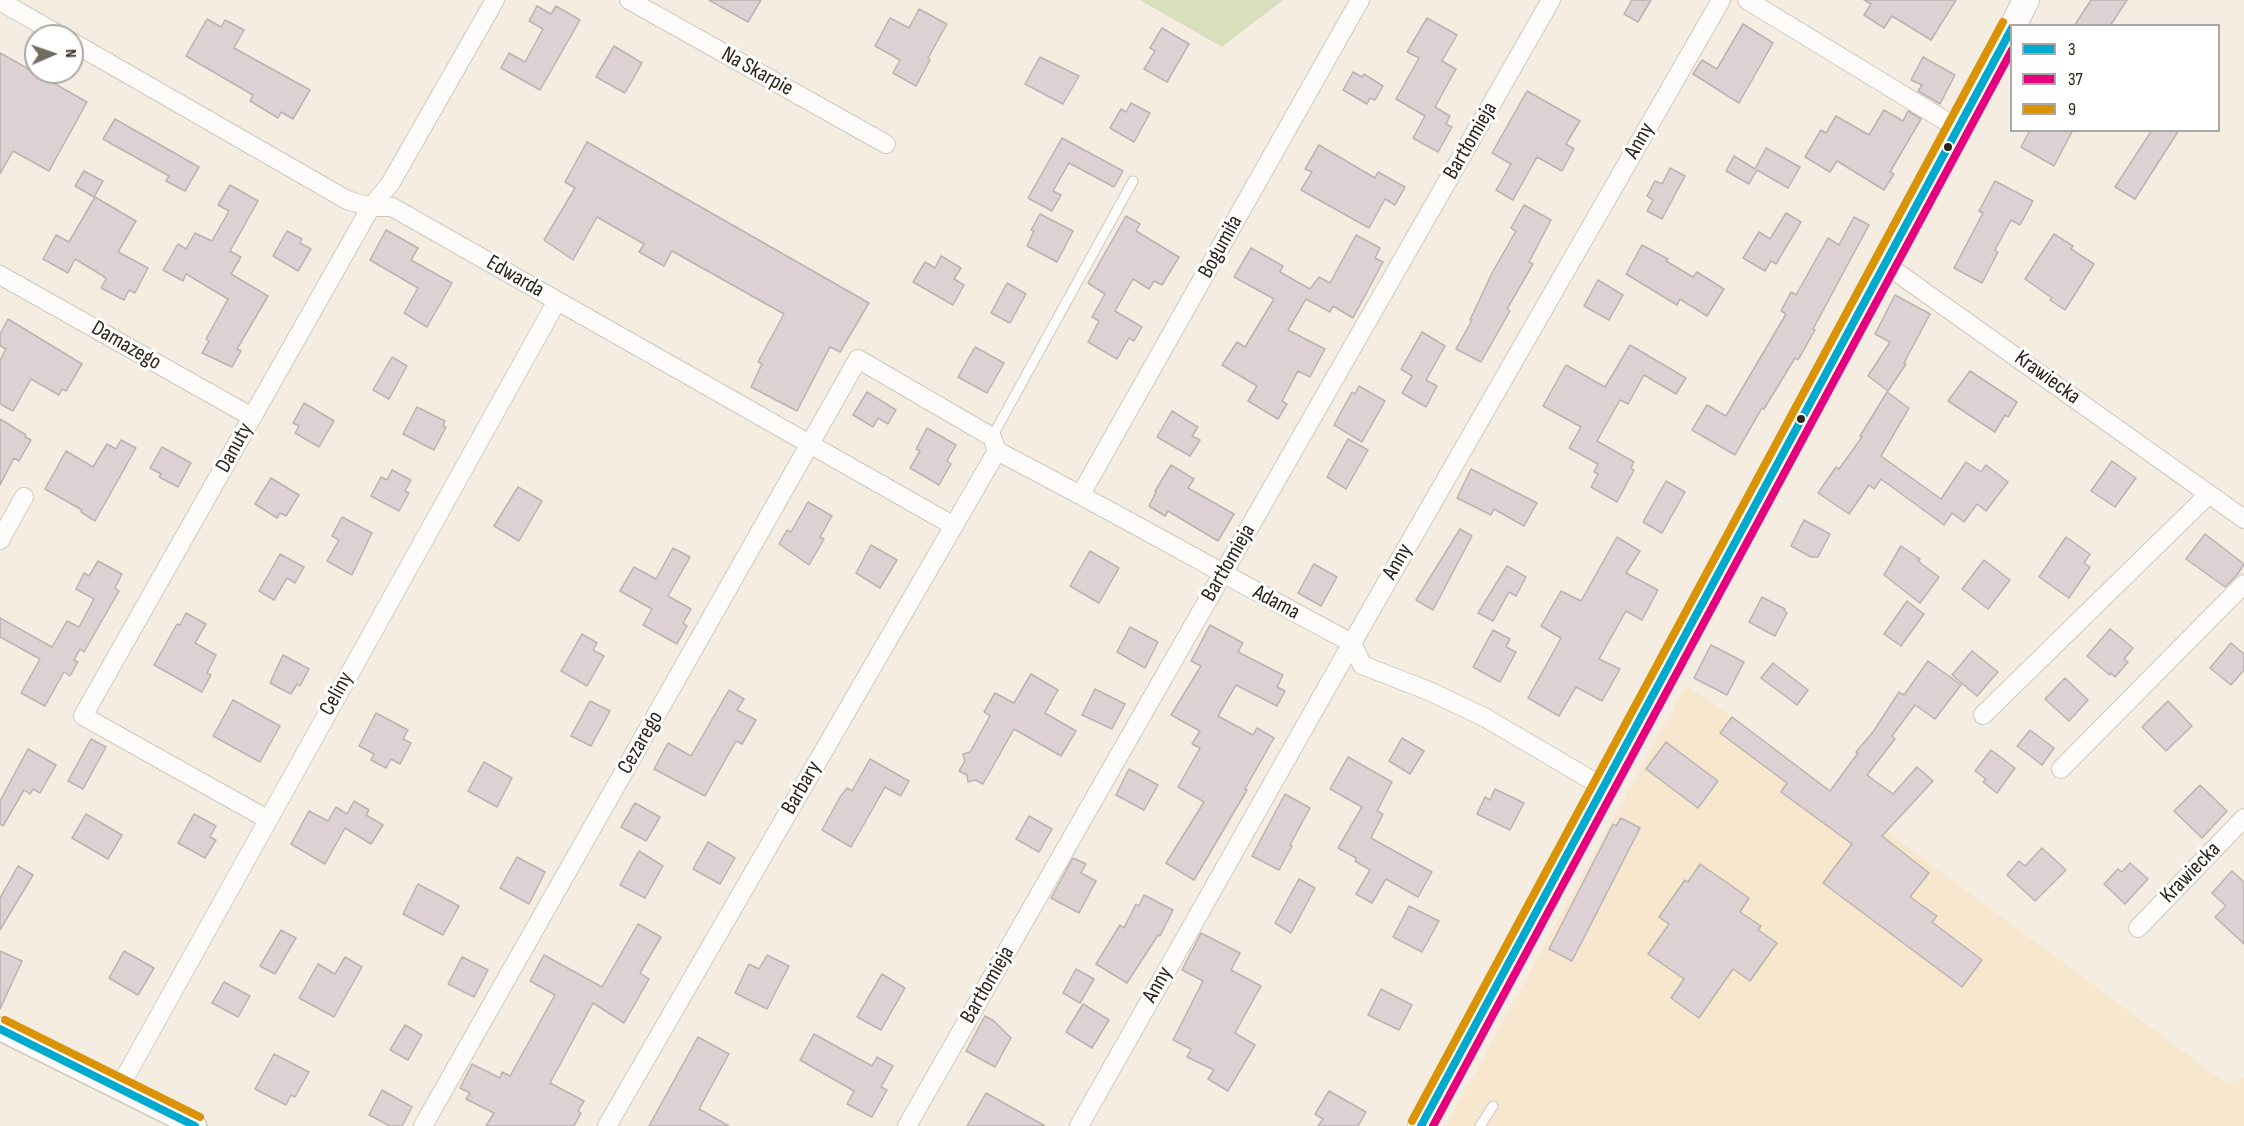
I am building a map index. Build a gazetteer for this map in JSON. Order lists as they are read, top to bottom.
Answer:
{
  "streets": {
    "street": [
      "Na Skarpie",
      "Bartłomieja",
      "Anny",
      "Bogumiła",
      "Edwarda",
      "Damazego",
      "Krawiecka",
      "Danuty",
      "Adama",
      "Celiny",
      "Cezarego",
      "Barbary"
    ]
  },
  "crossings": [
    ["Bartłomieja", "Adama"],
    ["Anny", "Adama"],
    ["Bogumiła", "Adama"],
    ["Edwarda", "Danuty"],
    ["Edwarda", "Celiny"],
    ["Edwarda", "Cezarego"],
    ["Edwarda", "Barbary"],
    ["Damazego", "Danuty"],
    ["Danuty", "Celiny"],
    ["Adama", "Cezarego"],
    ["Adama", "Barbary"]
  ],
  "lines": ["transit line 9", "transit line 3", "transit line 37"],
  "legend": ["3", "37", "9"],
  "north": "right"
}
